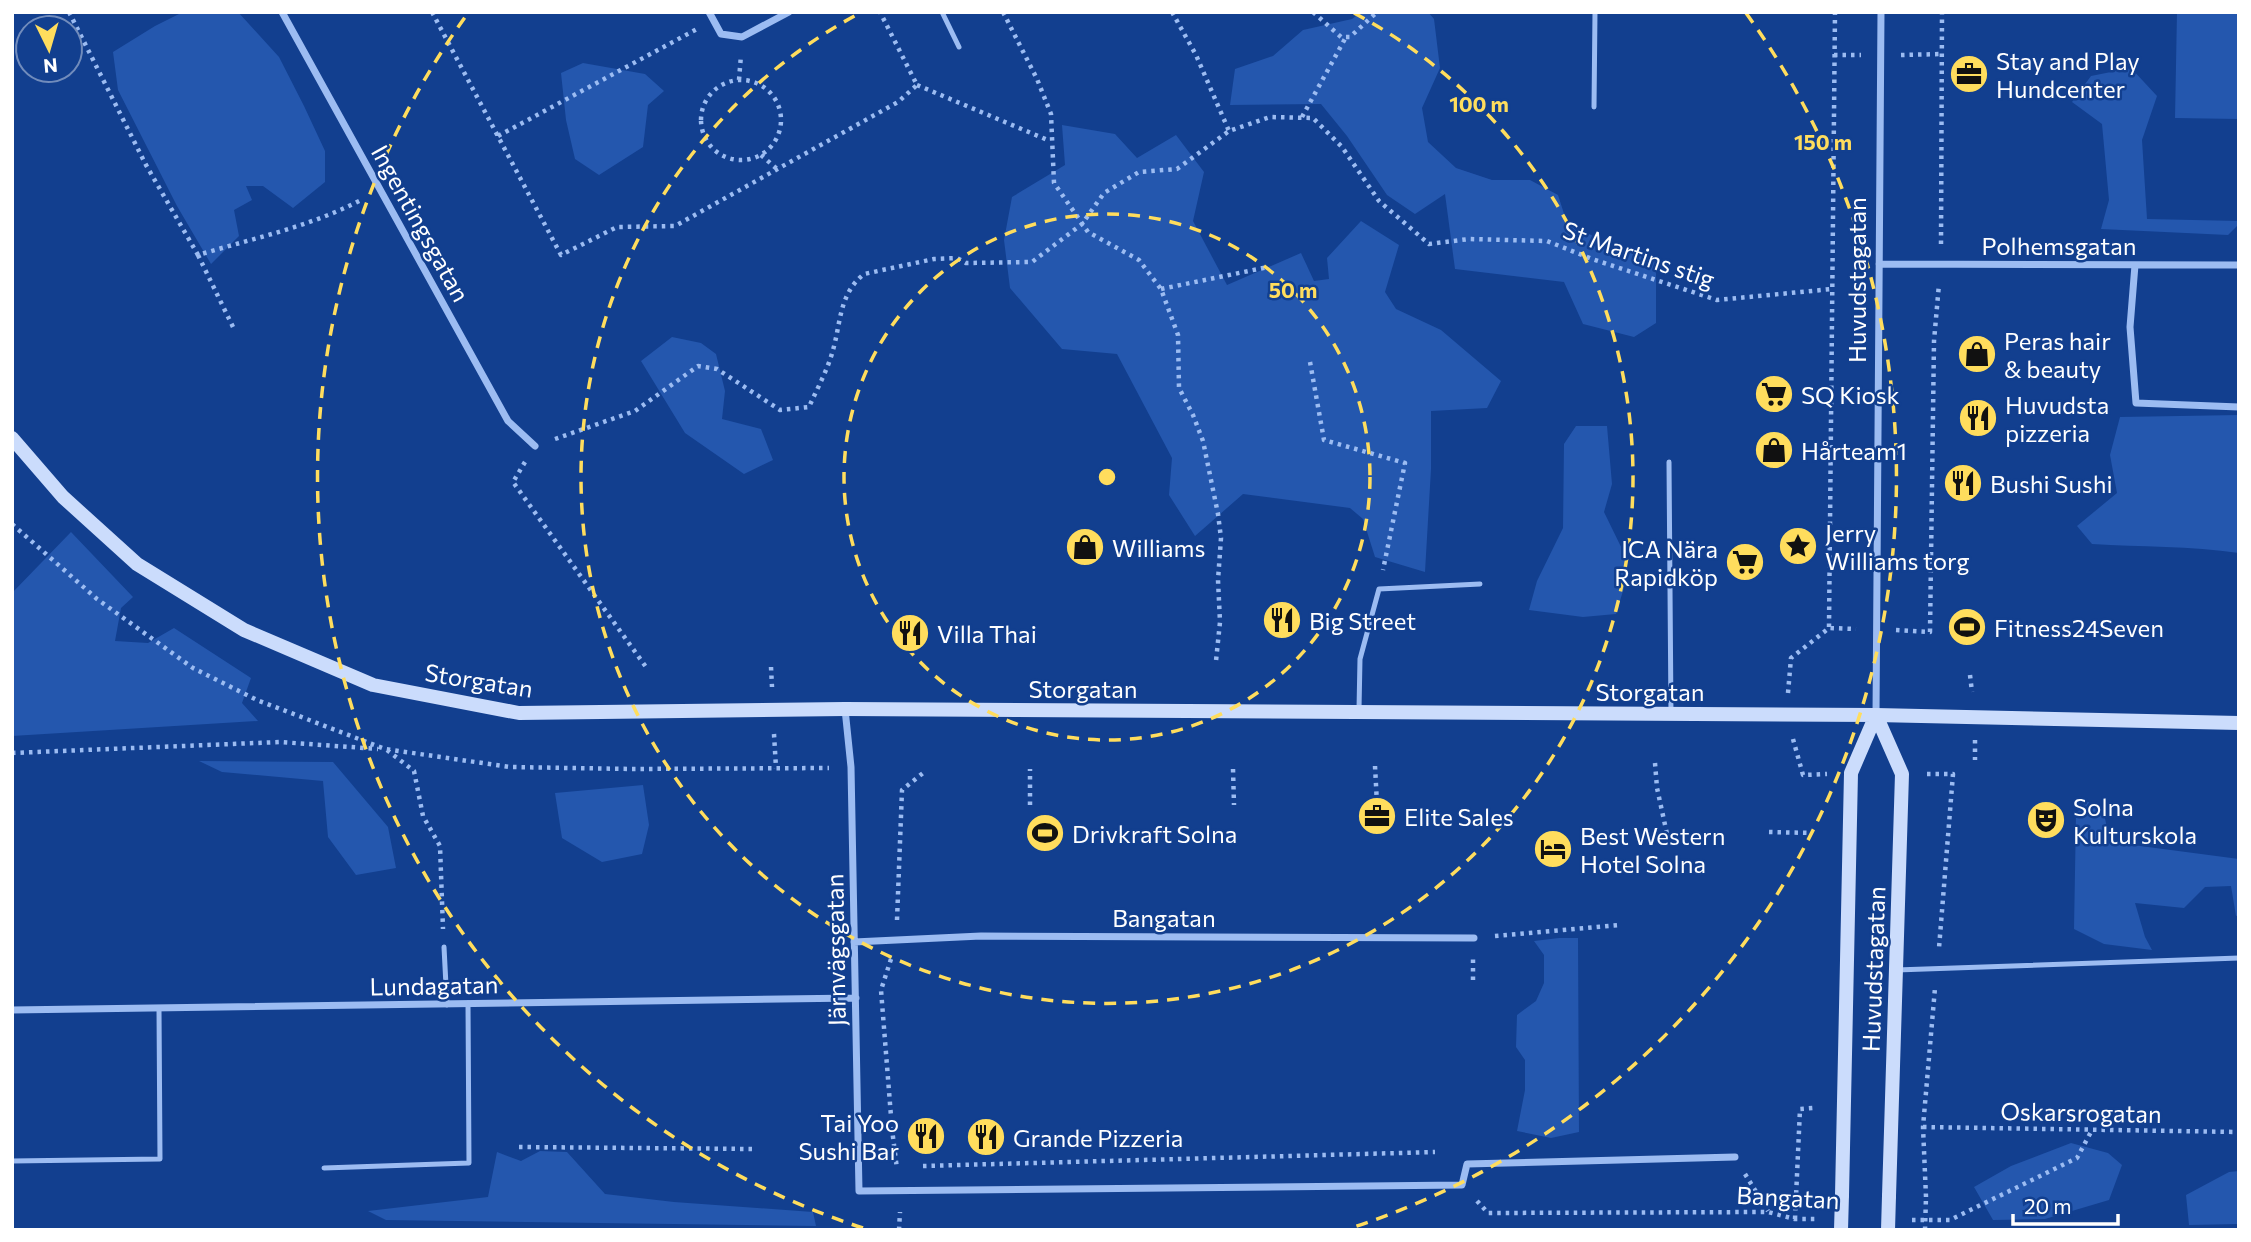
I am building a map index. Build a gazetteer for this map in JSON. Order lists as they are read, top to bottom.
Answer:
{
  "streets": {
    "street": [
      "Ingentingsgatan",
      "Polhemsgatan",
      "Huvudstagatan",
      "Storgatan",
      "Bangatan",
      "Järnvägsgatan",
      "Lundagatan"
    ],
    "path": ["St Martins stig", "Oskarsrogatan"]
  },
  "crossings": [
    ["Polhemsgatan", "Huvudstagatan"],
    ["Huvudstagatan", "Storgatan"],
    ["Storgatan", "Järnvägsgatan"],
    ["Bangatan", "Järnvägsgatan"],
    ["Järnvägsgatan", "Lundagatan"]
  ],
  "places": {
    "office": ["Stay and Play Hundcenter", "Elite Sales"],
    "shop": ["Peras hair & beauty", "Hårteam1", "Williams"],
    "supermarket": ["SQ Kiosk", "ICA Nära Rapidköp"],
    "restaurant": [
      "Huvudsta pizzeria",
      "Bushi Sushi",
      "Big Street",
      "Villa Thai",
      "Tai Yoo Sushi Bar",
      "Grande Pizzeria"
    ],
    "place": ["Jerry Williams torg"],
    "sports": ["Fitness24Seven", "Drivkraft Solna"],
    "theatre": ["Solna Kulturskola"],
    "hotel": ["Best Western Hotel Solna"]
  },
  "scale_bar": "20 m",
  "north": "bottom",
  "rings": ["100 m", "150 m", "50 m"]
}
